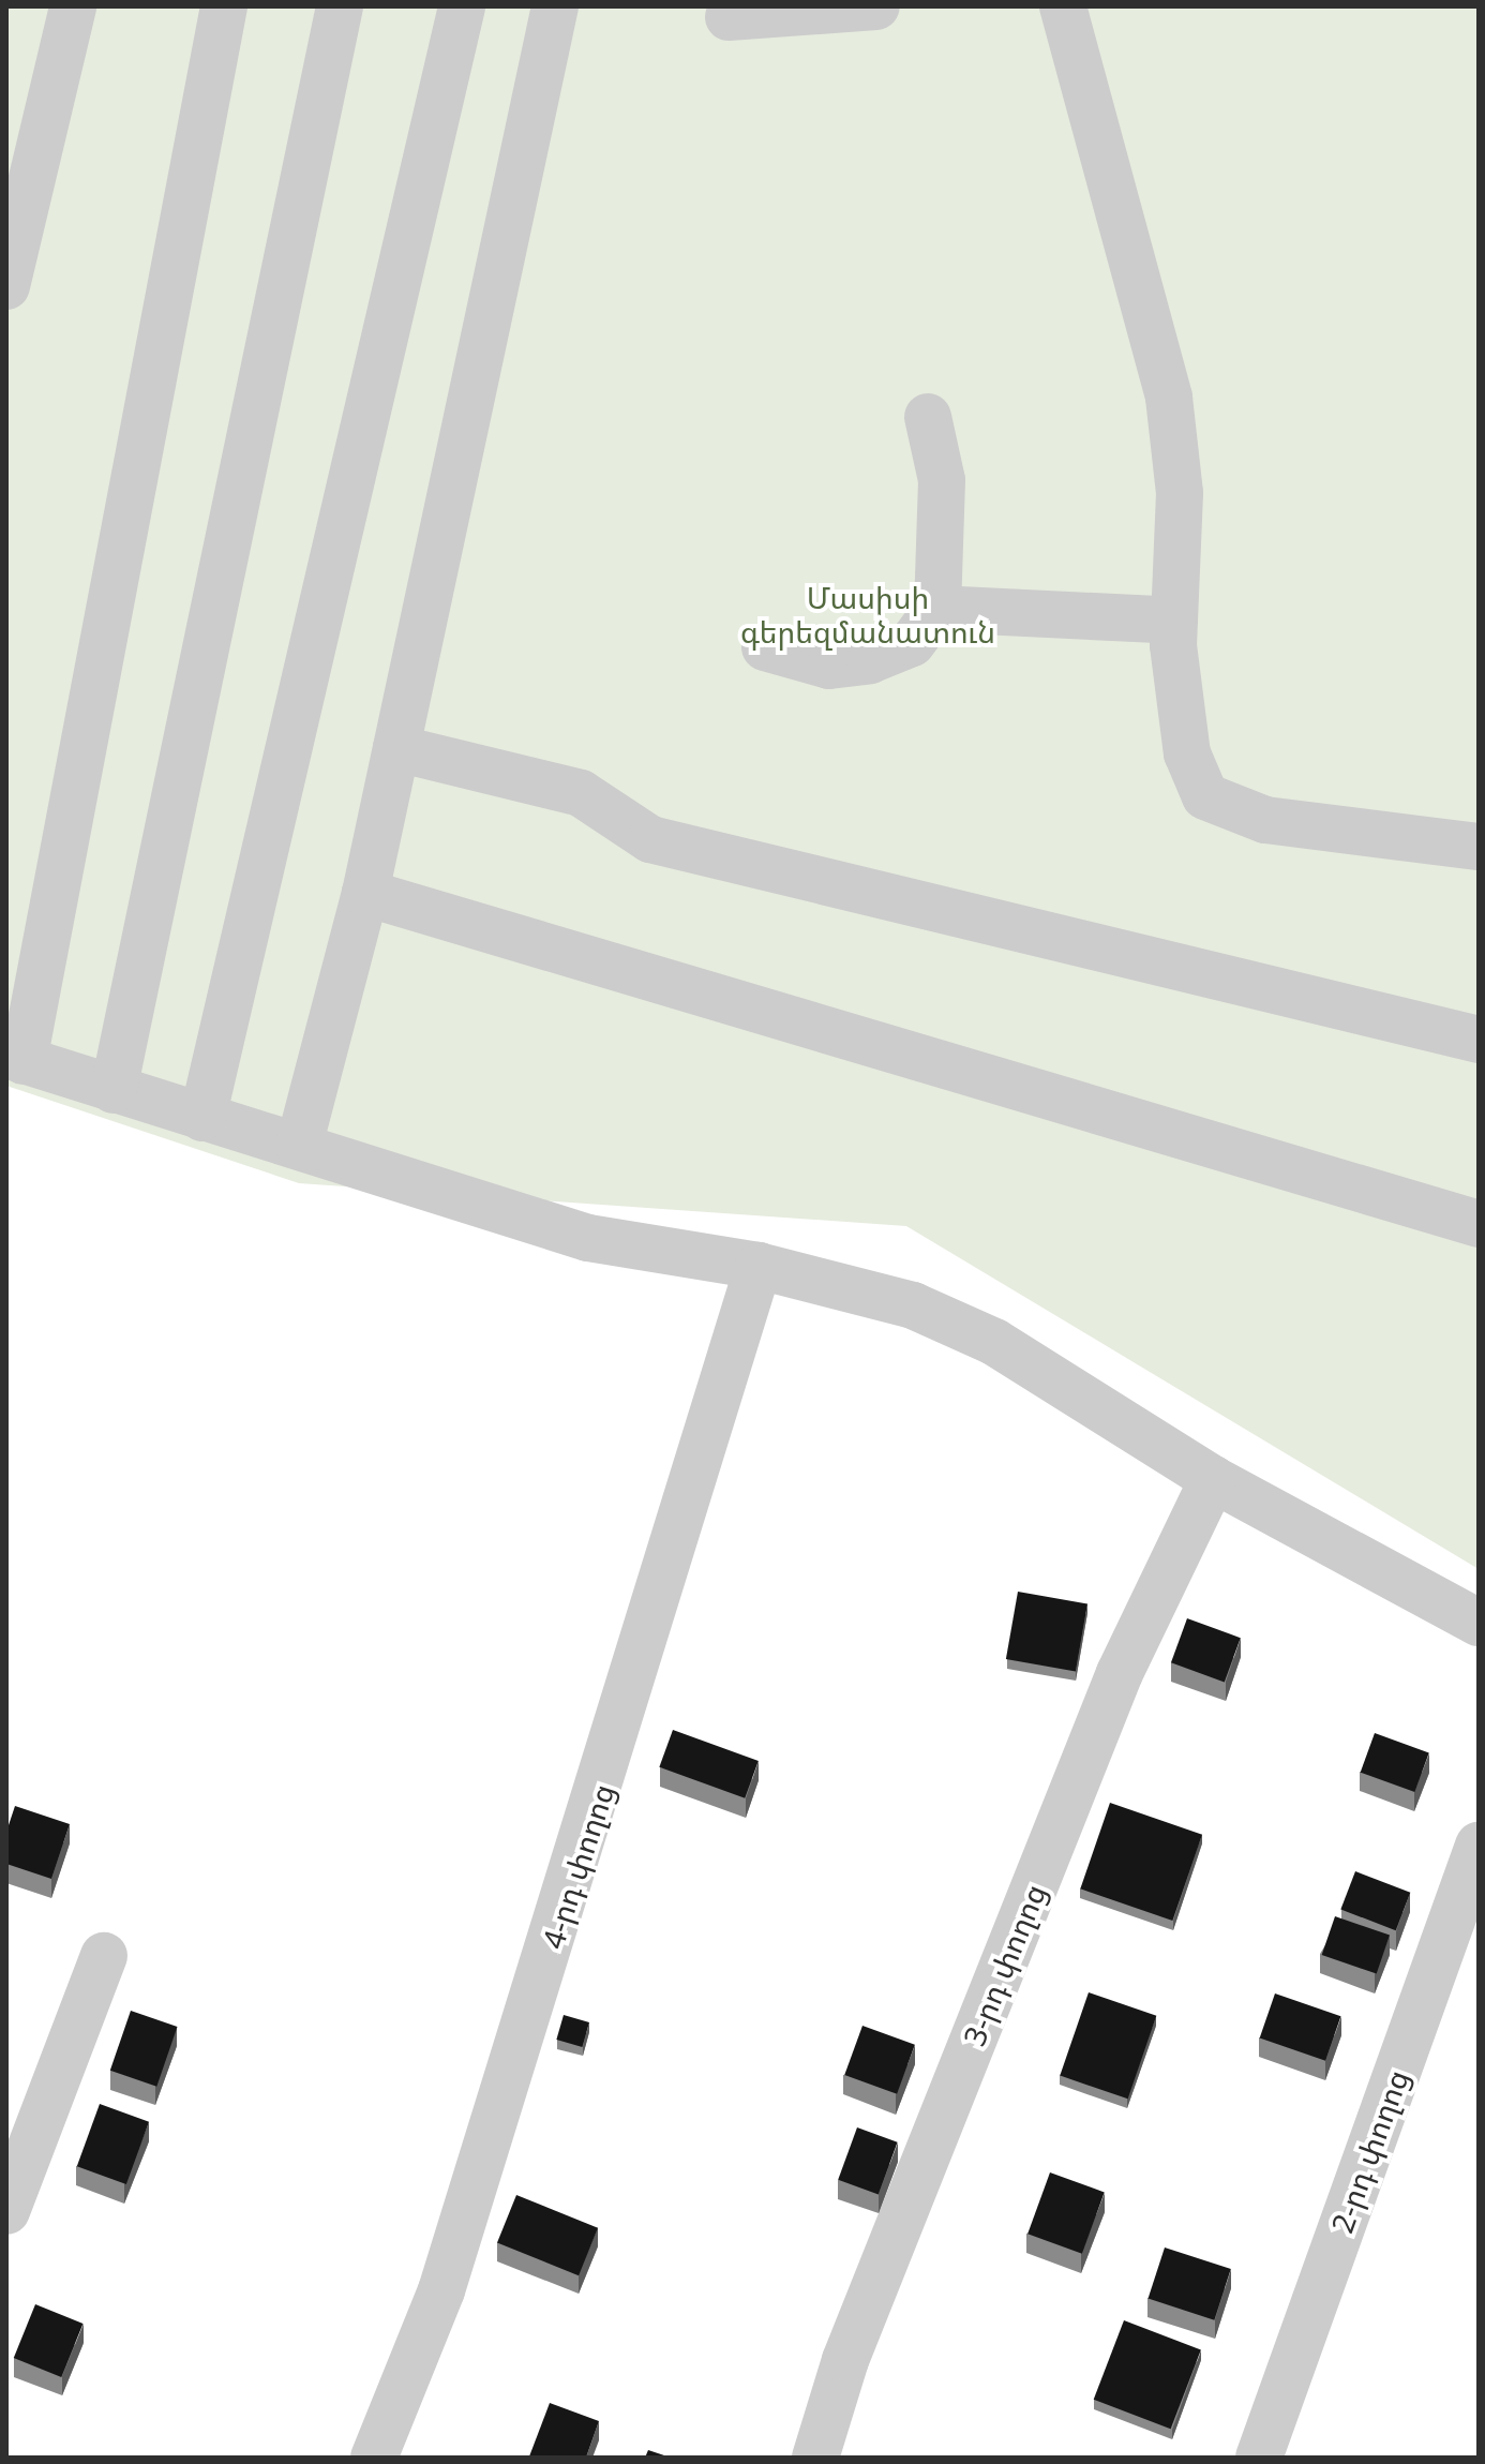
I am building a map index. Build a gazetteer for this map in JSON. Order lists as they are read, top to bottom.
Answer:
{
  "streets": {
    "street": ["4-րդ փողոց", "3-րդ փողոց", "2-րդ փողոց"]
  },
  "parks": ["Մասիսի գերեզմանատուն"]
}
